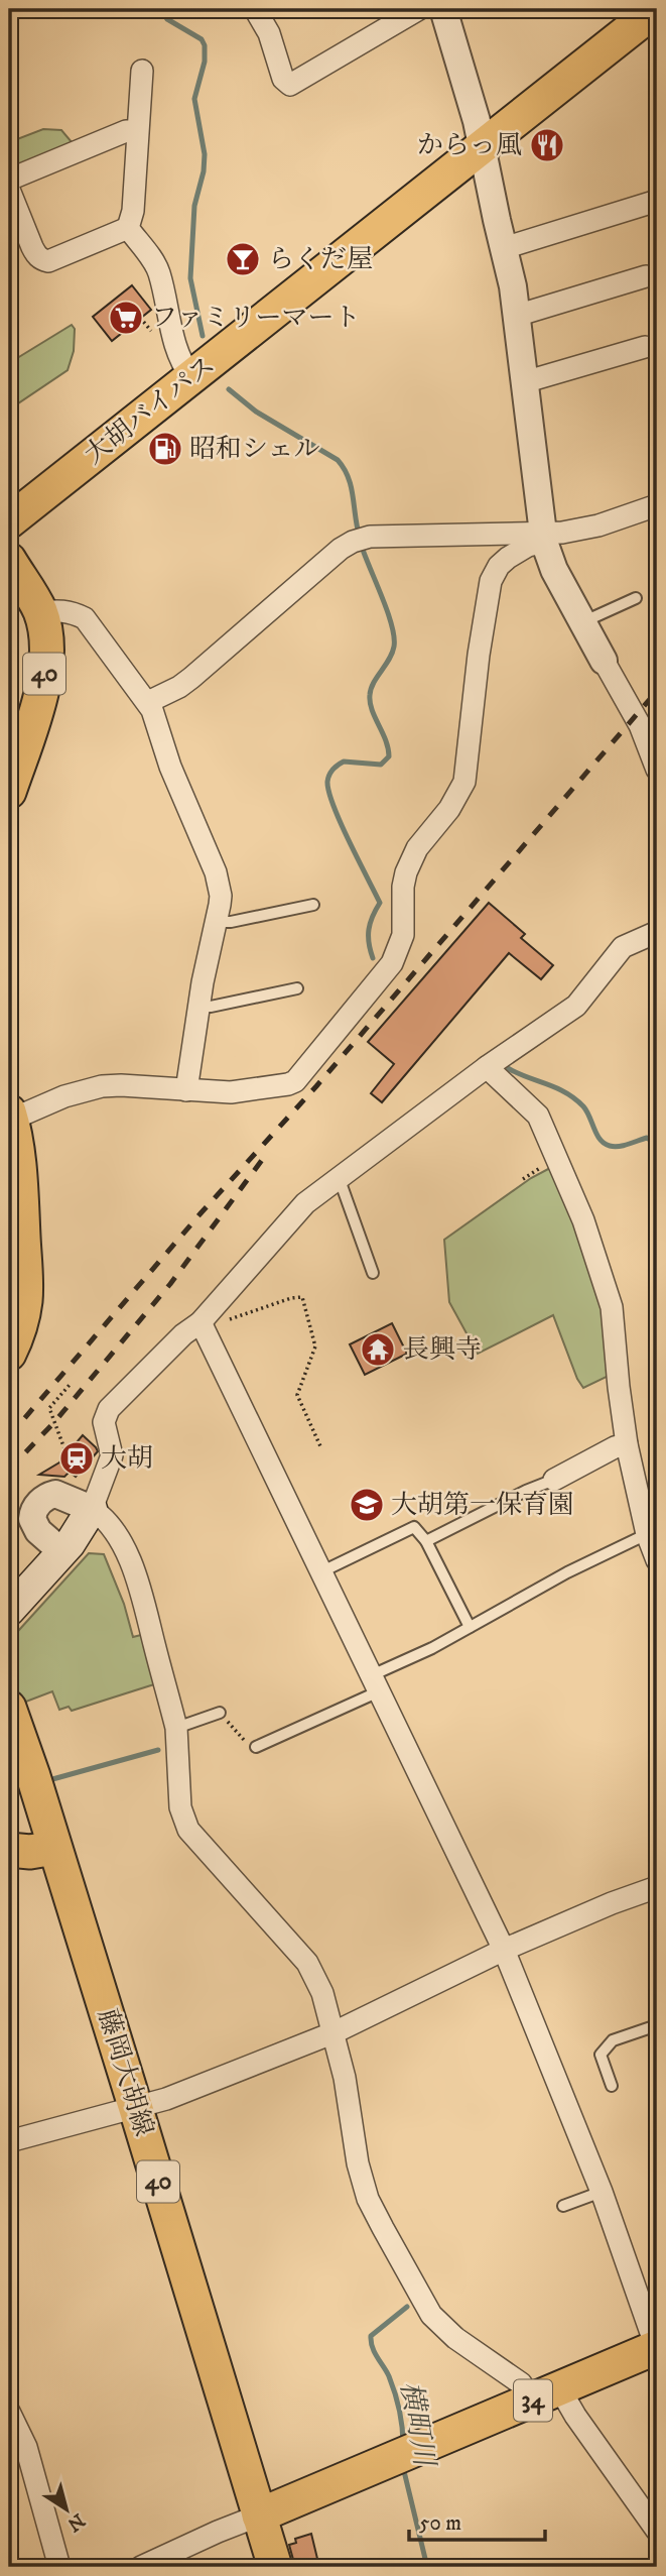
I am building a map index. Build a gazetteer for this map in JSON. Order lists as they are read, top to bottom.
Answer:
{
  "streets": {
    "main road": [
      "大胡バイパス",
      "40",
      "藤岡大胡線",
      "34"
    ]
  },
  "crossings": [
    ["藤岡大胡線", "34"]
  ],
  "water": ["横町川"],
  "places": {
    "restaurant": ["からっ風"],
    "bar": ["らくだ屋"],
    "supermarket": ["ファミリーマート"],
    "fuel station": ["昭和シェル"],
    "temple": ["長興寺"],
    "station": ["大胡"],
    "school or university": ["大胡第一保育園"]
  },
  "scale_bar": "50 m",
  "north": "bottom right"
}
